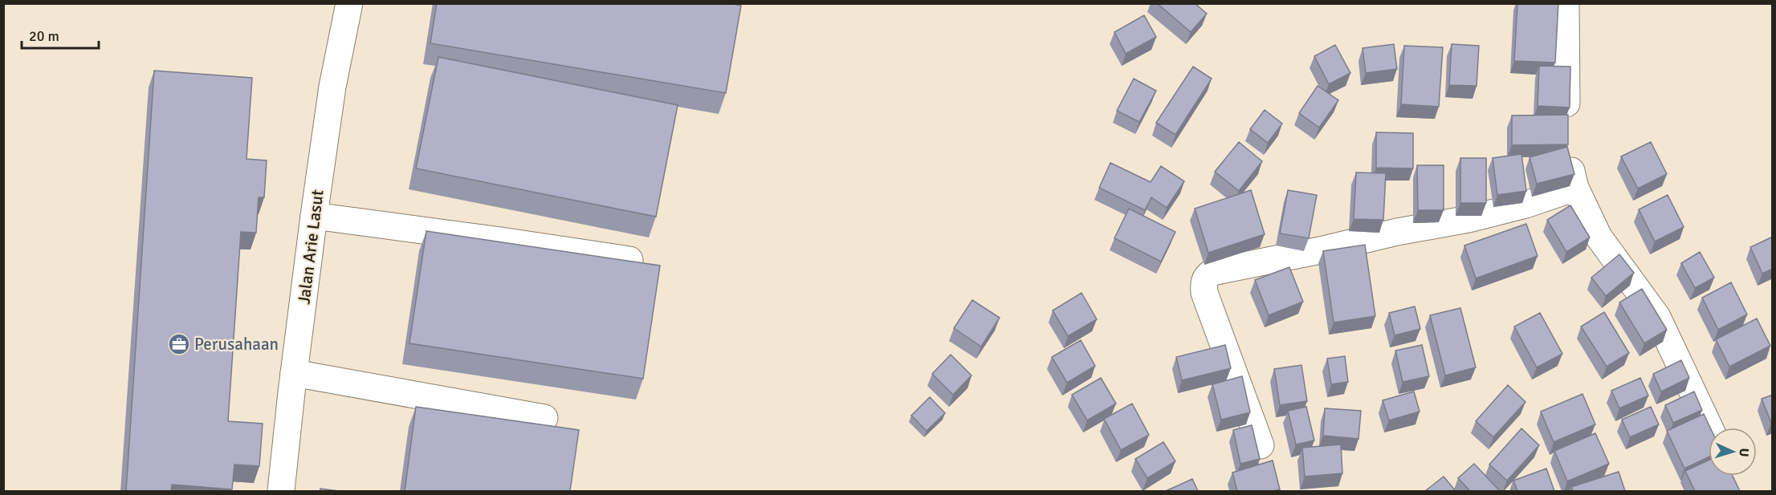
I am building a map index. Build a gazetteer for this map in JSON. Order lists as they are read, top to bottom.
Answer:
{
  "streets": {
    "street": ["Jalan Arie Lasut"]
  },
  "places": {
    "office": ["Perusahaan"]
  },
  "scale_bar": "20 m",
  "north": "right"
}
